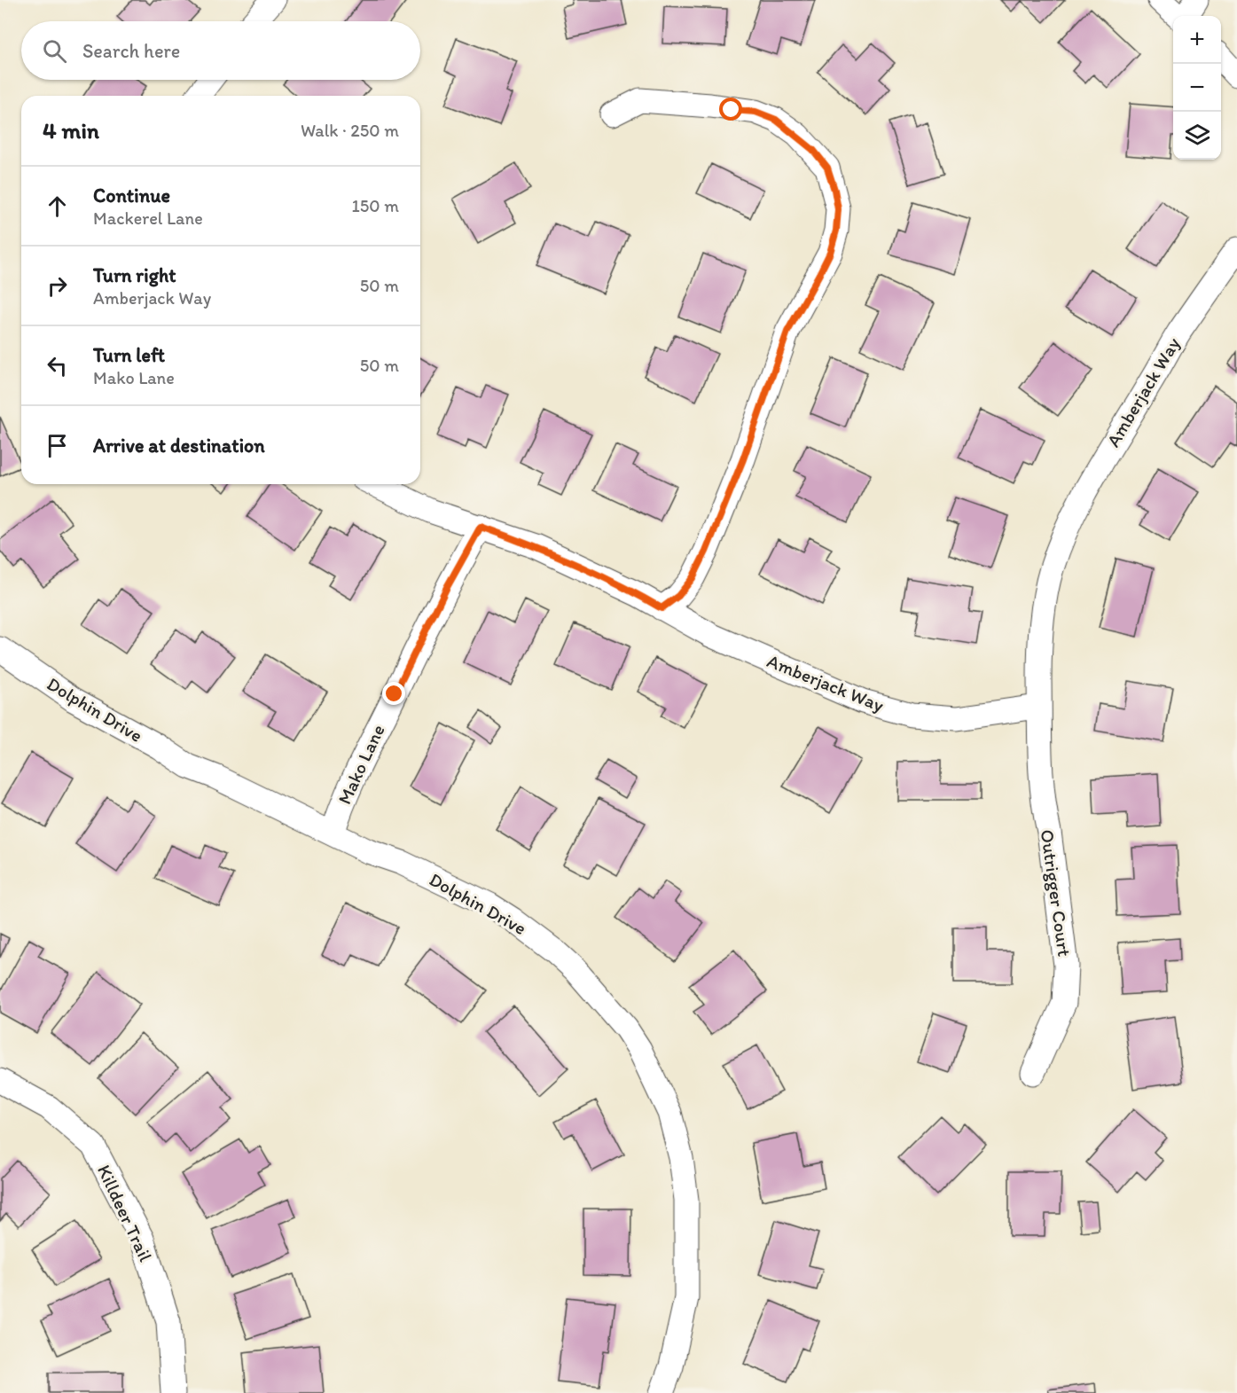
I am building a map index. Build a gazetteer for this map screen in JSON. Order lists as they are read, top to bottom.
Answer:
{
  "streets": {
    "street": [
      "Amberjack Way",
      "Dolphin Drive",
      "Mako Lane",
      "Outrigger Court",
      "Killdeer Trail"
    ]
  },
  "crossings": [
    ["Amberjack Way", "Mako Lane"],
    ["Amberjack Way", "Outrigger Court"],
    ["Dolphin Drive", "Mako Lane"]
  ],
  "page": {
    "map_buttons": ["+", "−"],
    "search": "Search here",
    "heading": ["4 min", "Walk · 250 m"],
    "list": [
      ["Continue", "Mackerel Lane", "150 m"],
      ["Turn right", "Amberjack Way", "50 m"],
      ["Turn left", "Mako Lane", "50 m"],
      "Arrive at destination"
    ]
  }
}
